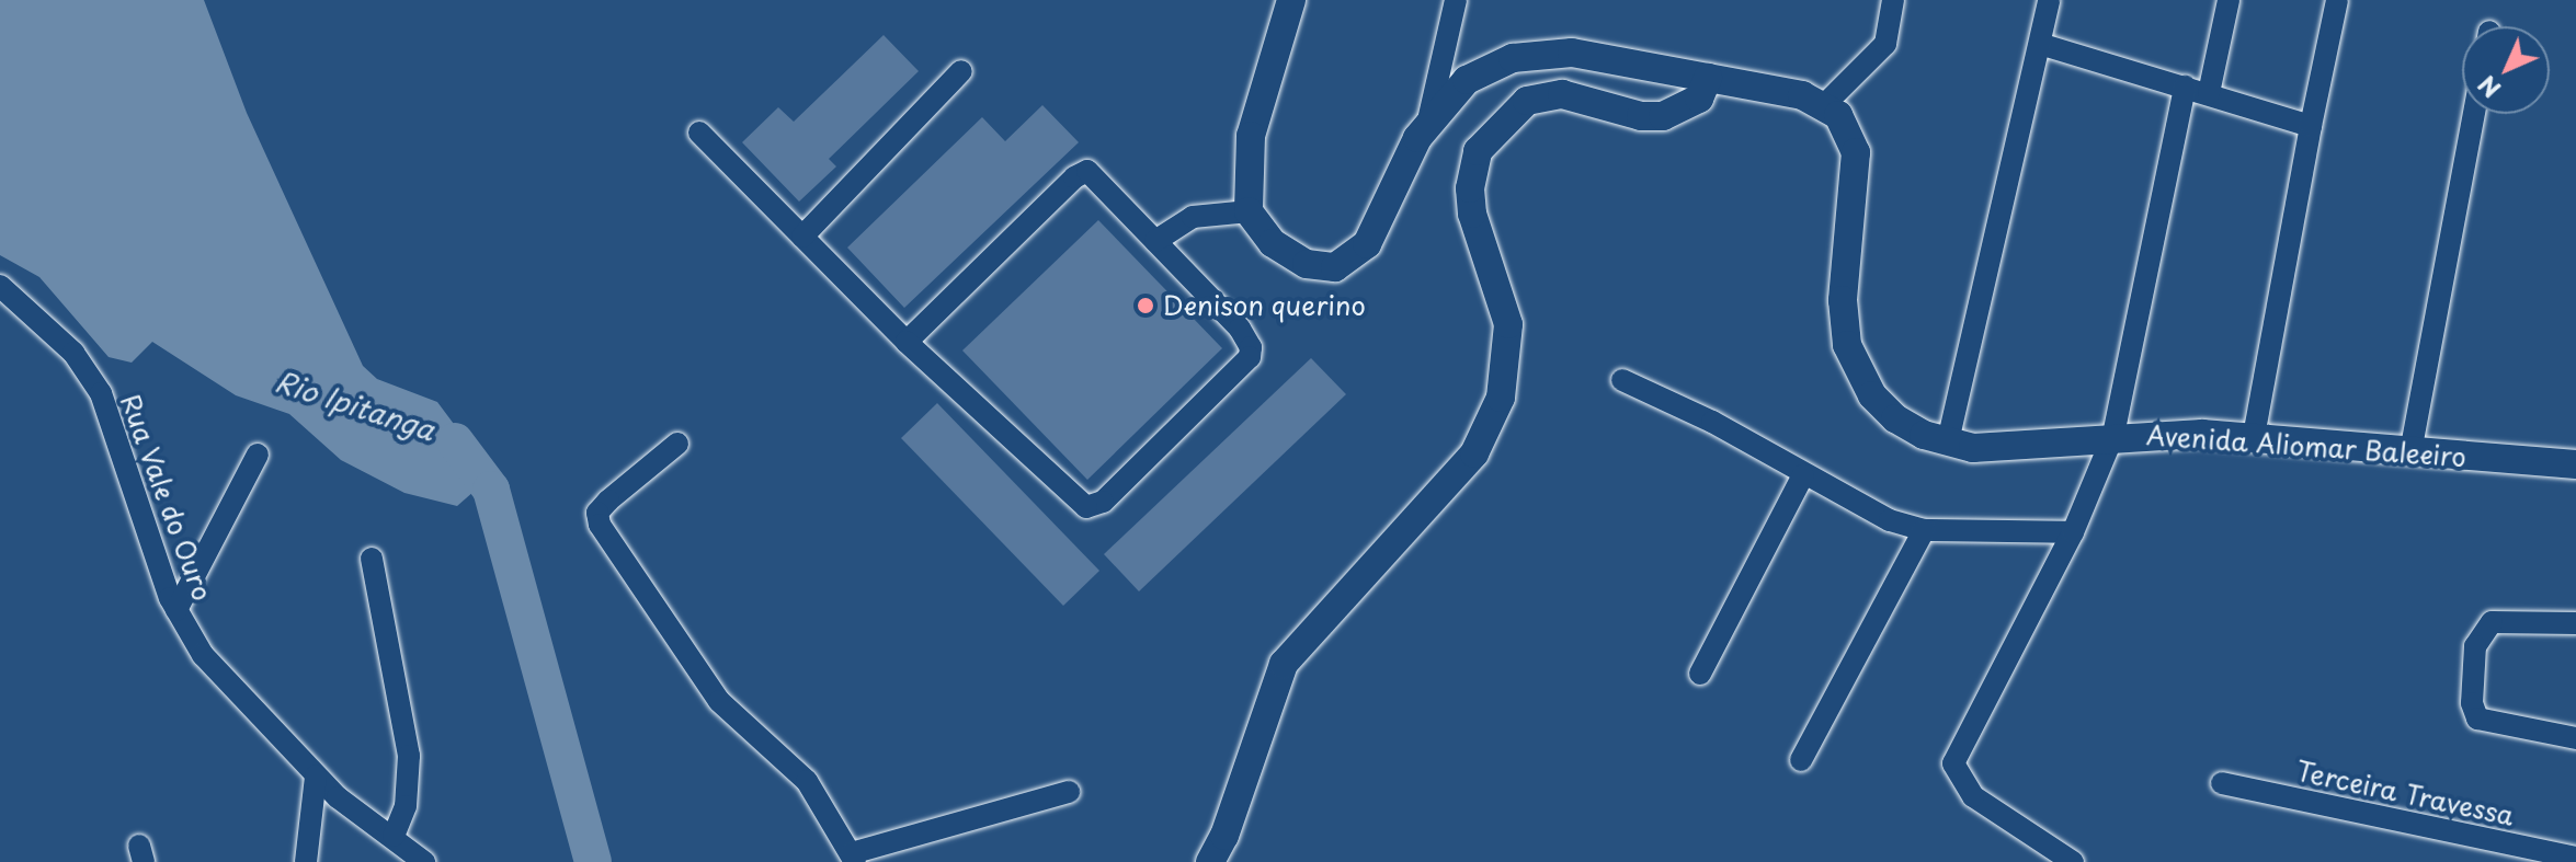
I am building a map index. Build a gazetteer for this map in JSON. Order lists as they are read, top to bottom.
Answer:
{
  "streets": {
    "main road": ["Avenida Aliomar Baleeiro"],
    "street": ["Rua Vale do Ouro", "Terceira Travessa"]
  },
  "water": ["Rio Ipitanga"],
  "places": ["Denison querino"],
  "north": "bottom left"
}
